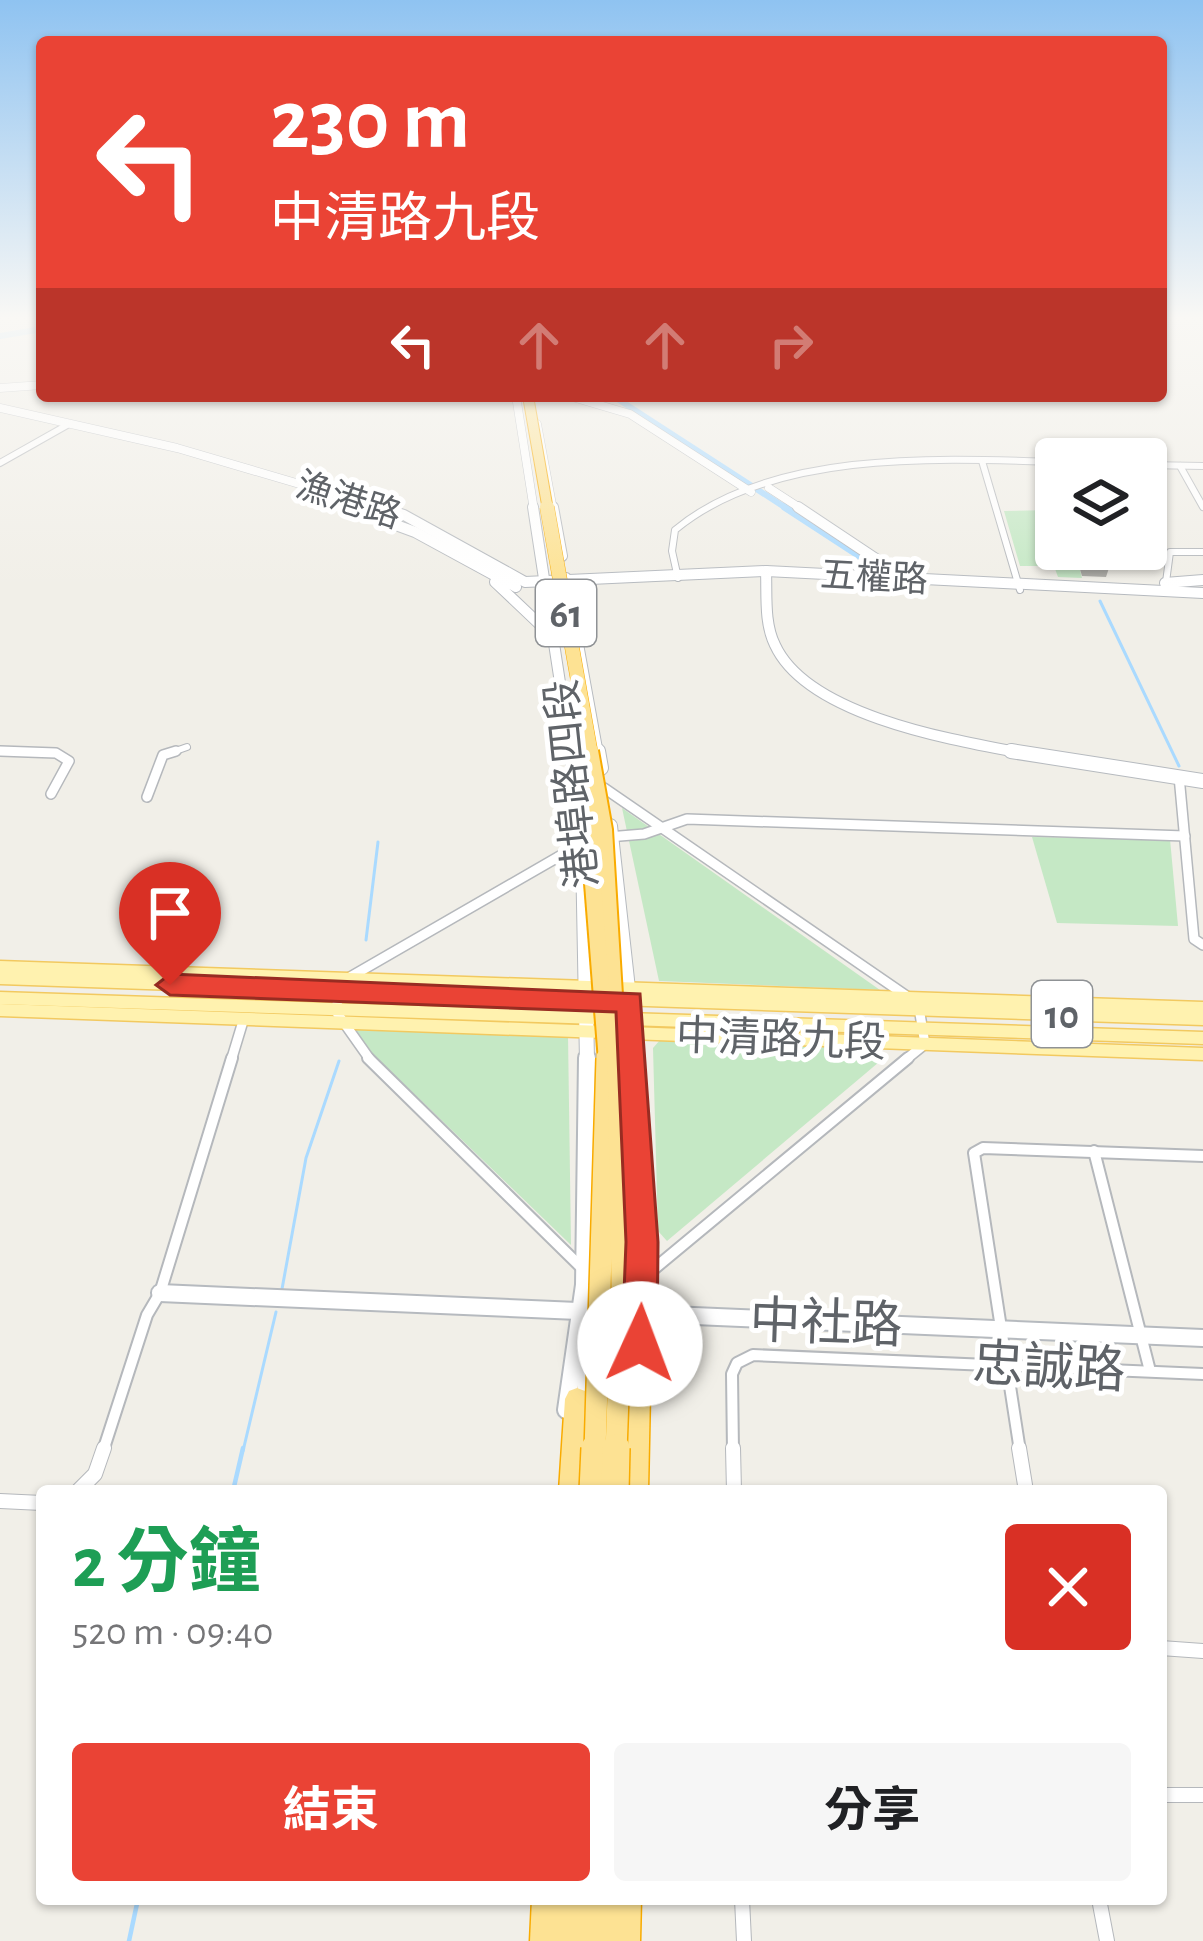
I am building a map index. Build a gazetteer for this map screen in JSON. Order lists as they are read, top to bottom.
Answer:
{
  "streets": {
    "highway": ["61"],
    "main road": ["10", "中清路九段"],
    "street": [
      "漁港路",
      "五權路",
      "港埠路四段",
      "中社路",
      "忠誠路"
    ]
  },
  "crossings": [
    ["漁港路", "五權路"],
    ["漁港路", "港埠路四段"],
    ["五權路", "港埠路四段"],
    ["港埠路四段", "中清路九段"],
    ["港埠路四段", "中社路"]
  ],
  "page": {
    "turn": ["230 m", "中清路九段"],
    "heading": ["2 分鐘", "520 m · 09:40"],
    "buttons": ["結束", "分享"]
  }
}
